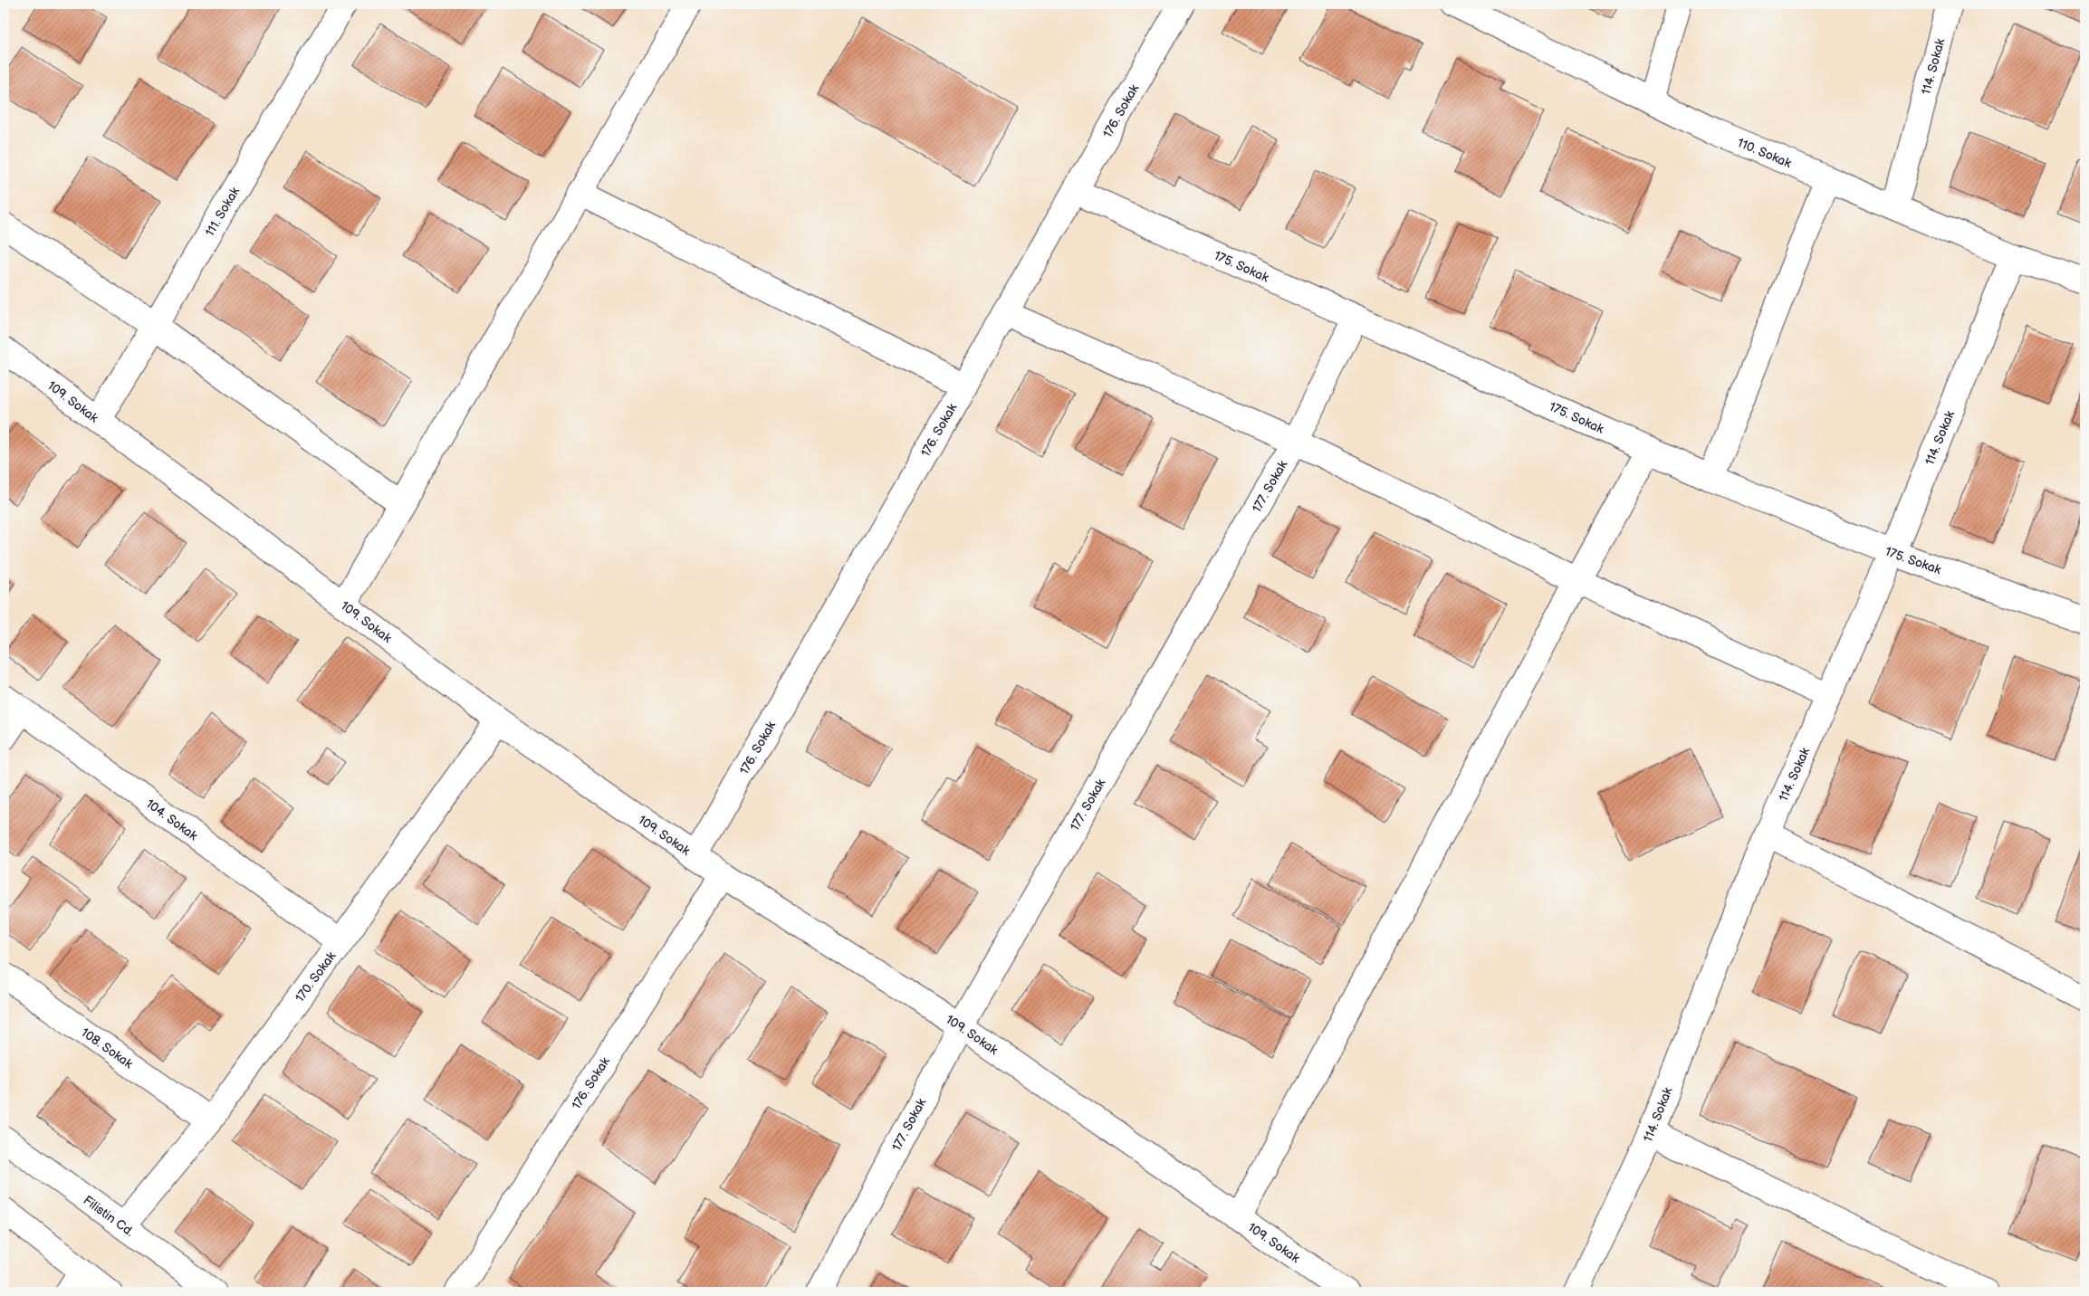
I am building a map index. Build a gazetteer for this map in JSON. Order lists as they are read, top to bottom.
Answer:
{
  "streets": {
    "street": [
      "114. Sokak",
      "176. Sokak",
      "110. Sokak",
      "111. Sokak",
      "175. Sokak",
      "109. Sokak",
      "177. Sokak",
      "104. Sokak",
      "170. Sokak",
      "108. Sokak",
      "Filistin Cd."
    ]
  },
  "crossings": [
    ["114. Sokak", "110. Sokak"],
    ["114. Sokak", "175. Sokak"],
    ["176. Sokak", "175. Sokak"],
    ["176. Sokak", "109. Sokak"],
    ["111. Sokak", "109. Sokak"],
    ["175. Sokak", "177. Sokak"],
    ["109. Sokak", "177. Sokak"],
    ["109. Sokak", "170. Sokak"],
    ["104. Sokak", "170. Sokak"],
    ["170. Sokak", "108. Sokak"],
    ["170. Sokak", "Filistin Cd."]
  ]
}
